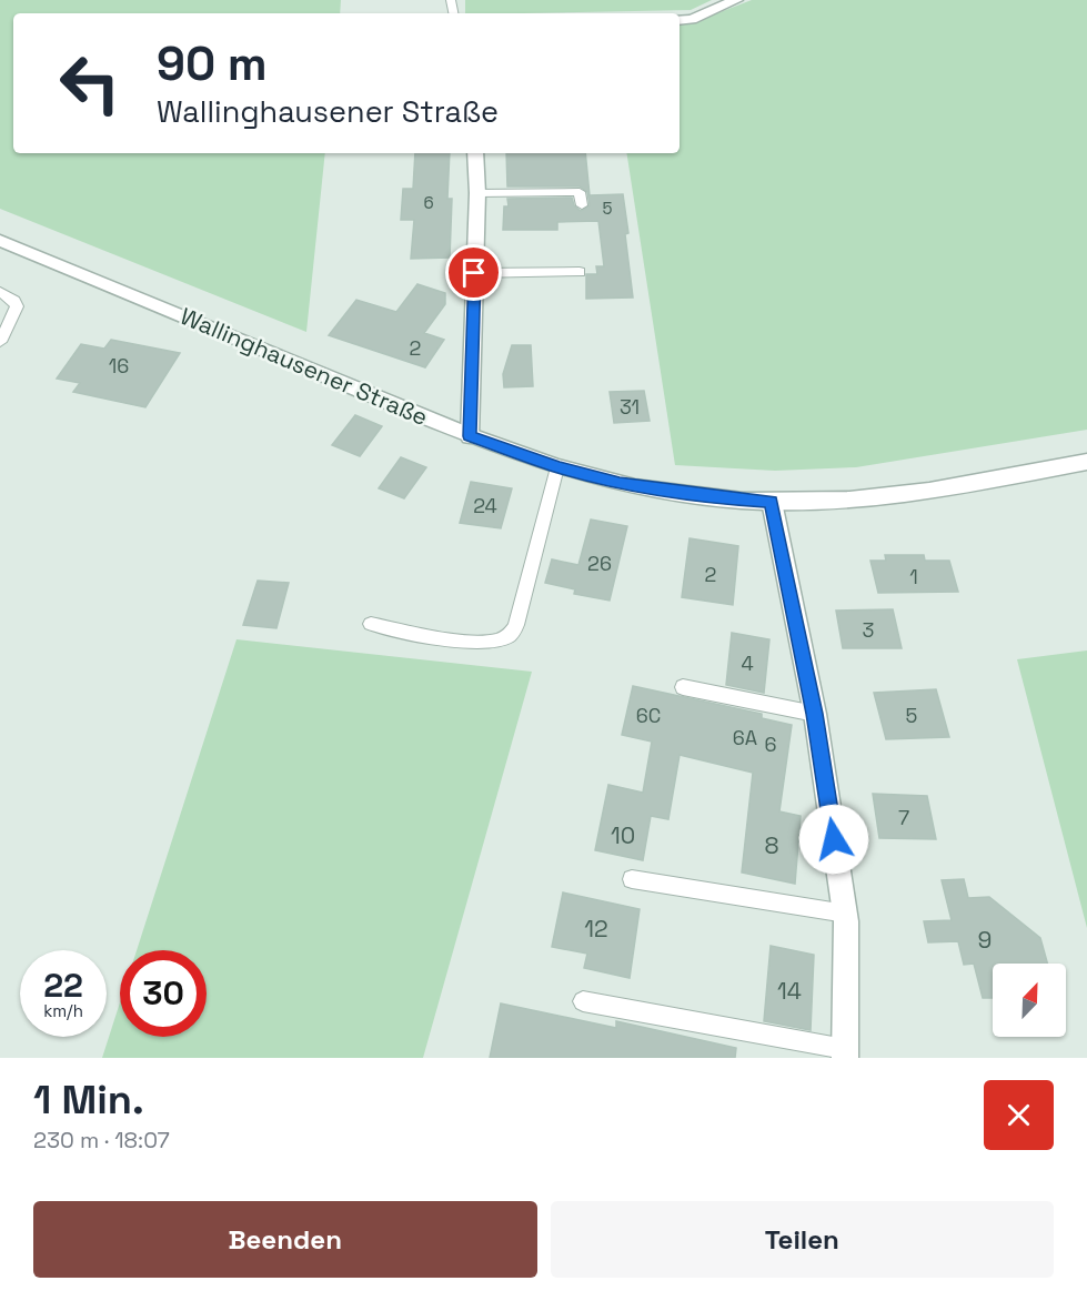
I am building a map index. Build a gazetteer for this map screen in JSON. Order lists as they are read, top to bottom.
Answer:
{
  "streets": {
    "street": ["Wallinghausener Straße"]
  },
  "house_numbers": [
    "6",
    "5",
    "2",
    "16",
    "31",
    "24",
    "26",
    "2",
    "1",
    "3",
    "4",
    "6C",
    "5",
    "6A",
    "6",
    "7",
    "10",
    "8",
    "12",
    "9",
    "14"
  ],
  "north": "top right",
  "page": {
    "turn": ["90 m", "Wallinghausener Straße"],
    "speed": "22 km/h",
    "limit": "30",
    "heading": ["1 Min.", "230 m · 18:07"],
    "buttons": ["Beenden", "Teilen"]
  }
}
